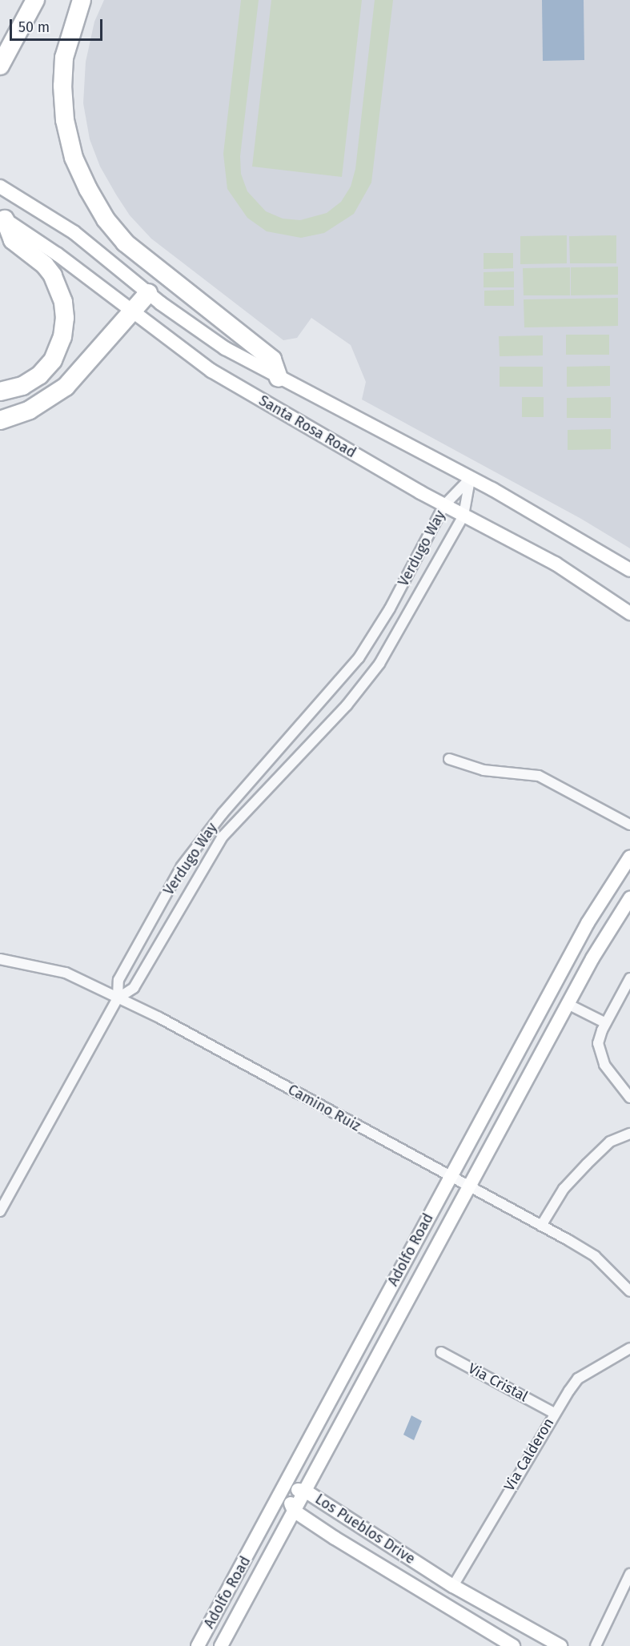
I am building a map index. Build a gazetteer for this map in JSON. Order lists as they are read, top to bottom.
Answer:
{
  "streets": {
    "street": [
      "Santa Rosa Road",
      "Verdugo Way",
      "Camino Ruiz",
      "Adolfo Road",
      "Via Cristal",
      "Via Calderon",
      "Los Pueblos Drive"
    ]
  },
  "crossings": [
    ["Santa Rosa Road", "Verdugo Way"],
    ["Verdugo Way", "Camino Ruiz"],
    ["Camino Ruiz", "Adolfo Road"],
    ["Adolfo Road", "Los Pueblos Drive"],
    ["Via Cristal", "Via Calderon"],
    ["Via Calderon", "Los Pueblos Drive"]
  ],
  "scale_bar": "50 m"
}
